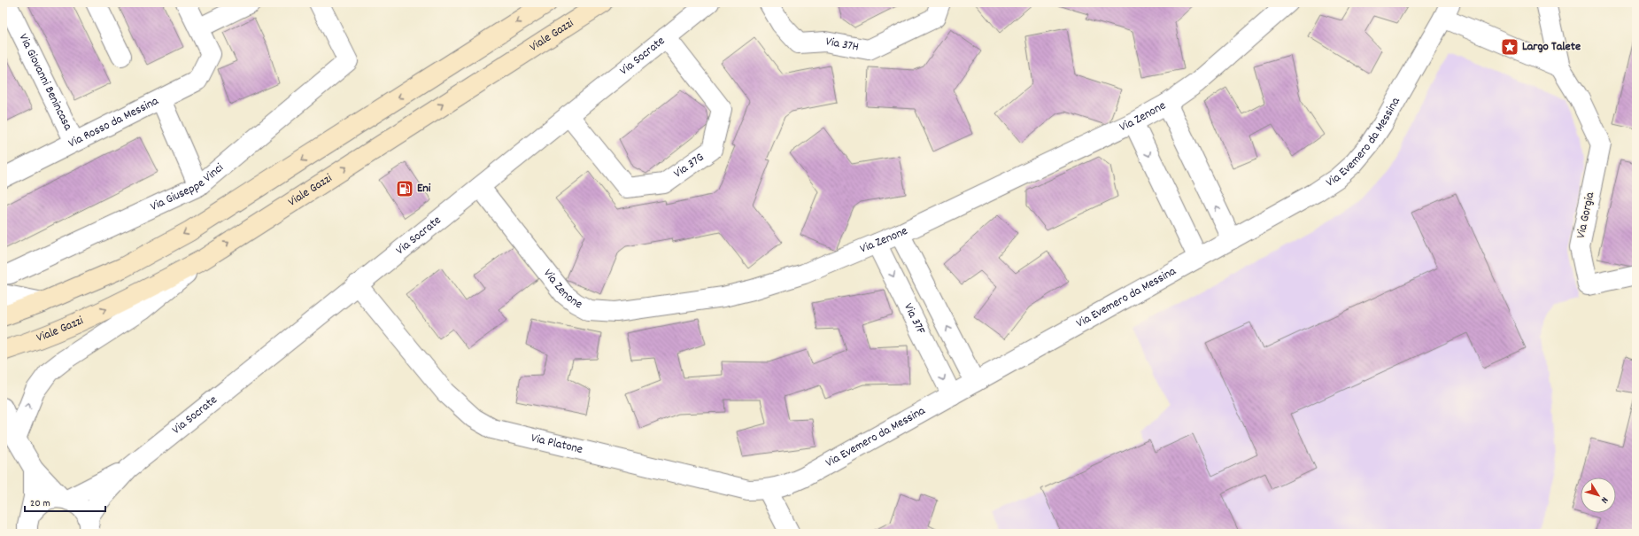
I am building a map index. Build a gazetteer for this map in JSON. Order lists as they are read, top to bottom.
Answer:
{
  "streets": {
    "main road": ["Viale Gazzi"],
    "street": [
      "Via 37H",
      "Via Socrate",
      "Via Giovanni Benincasa",
      "Via Zenone",
      "Via Rosso da Messina",
      "Via Evemero da Messina",
      "Via 37G",
      "Via Giuseppe Vinci",
      "Via Gorgia",
      "Via 37F",
      "Via Platone"
    ]
  },
  "crossings": [
    ["Via Socrate", "Via Zenone"],
    ["Via Socrate", "Via 37G"],
    ["Via Socrate", "Via Platone"],
    ["Via Giovanni Benincasa", "Via Rosso da Messina"],
    ["Via Zenone", "Via 37F"],
    ["Via Evemero da Messina", "Via 37F"],
    ["Via Evemero da Messina", "Via Platone"]
  ],
  "places": {
    "place": ["Largo Talete"],
    "fuel station": ["Eni"]
  },
  "scale_bar": "20 m",
  "north": "bottom right"
}
